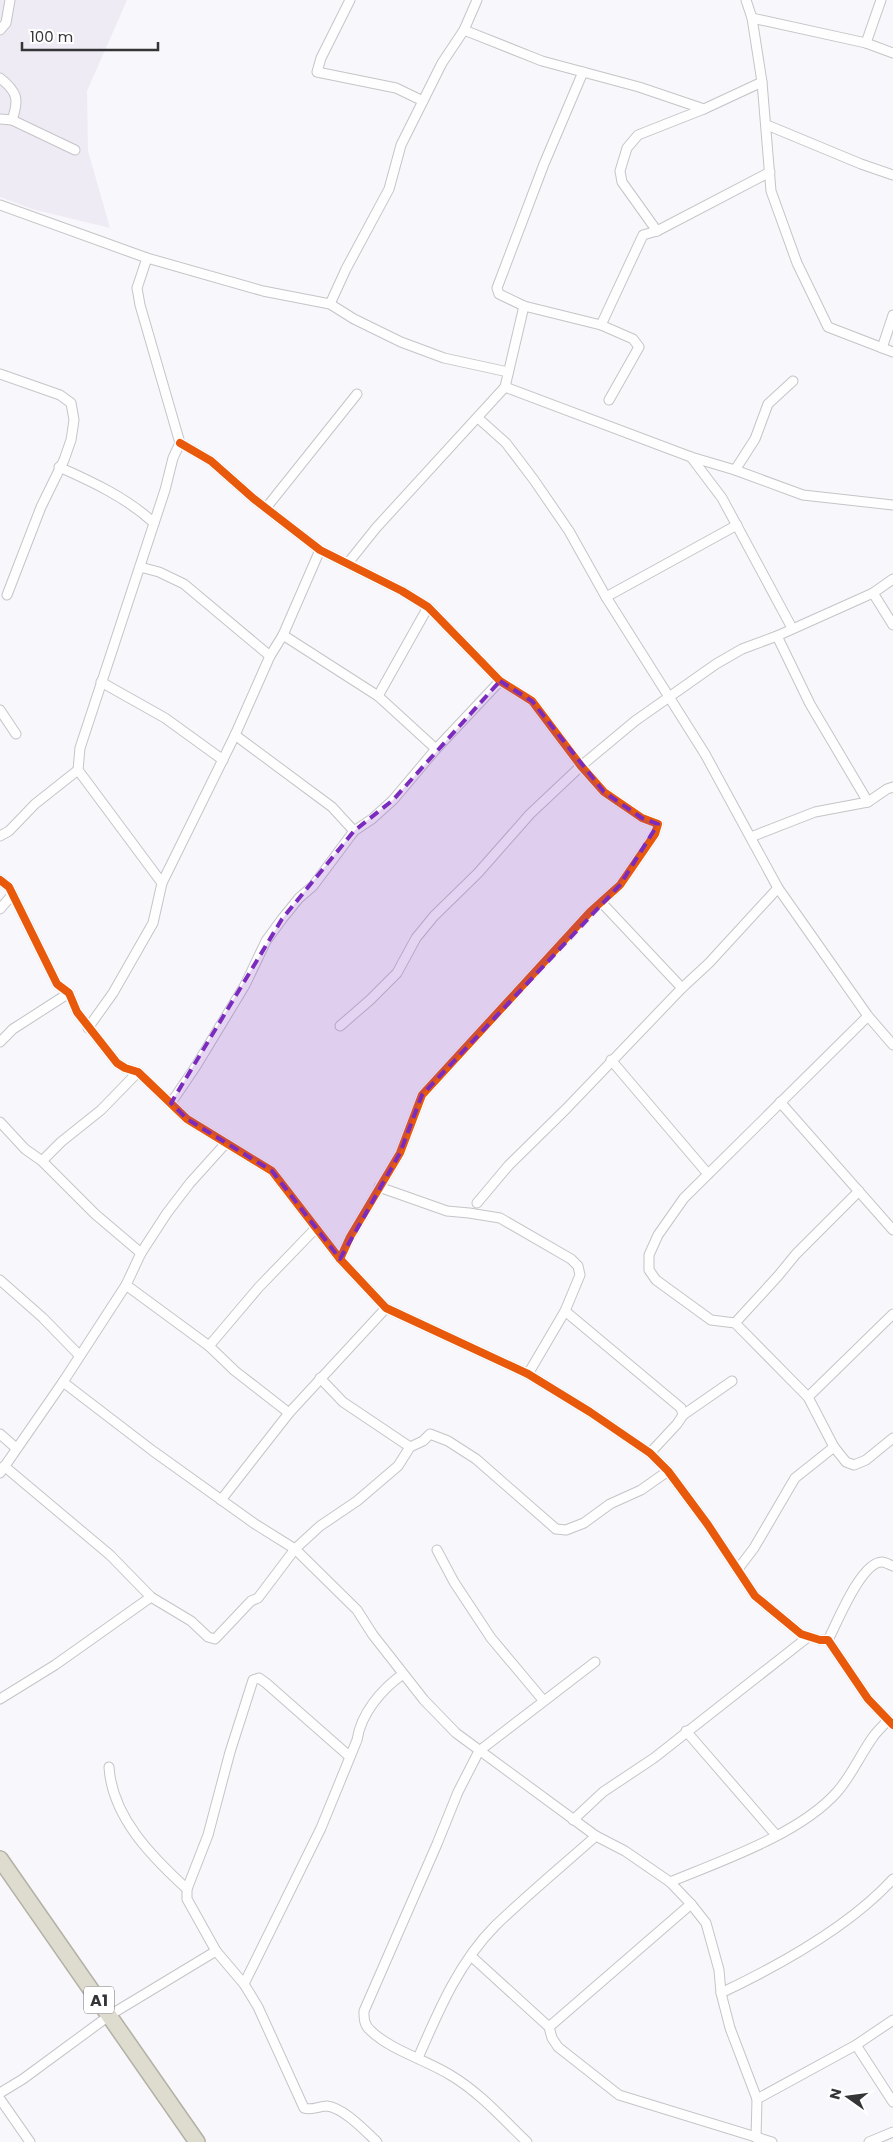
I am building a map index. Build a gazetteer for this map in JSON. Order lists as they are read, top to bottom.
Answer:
{
  "streets": {
    "highway": ["A1"]
  },
  "scale_bar": "100 m",
  "north": "left"
}
